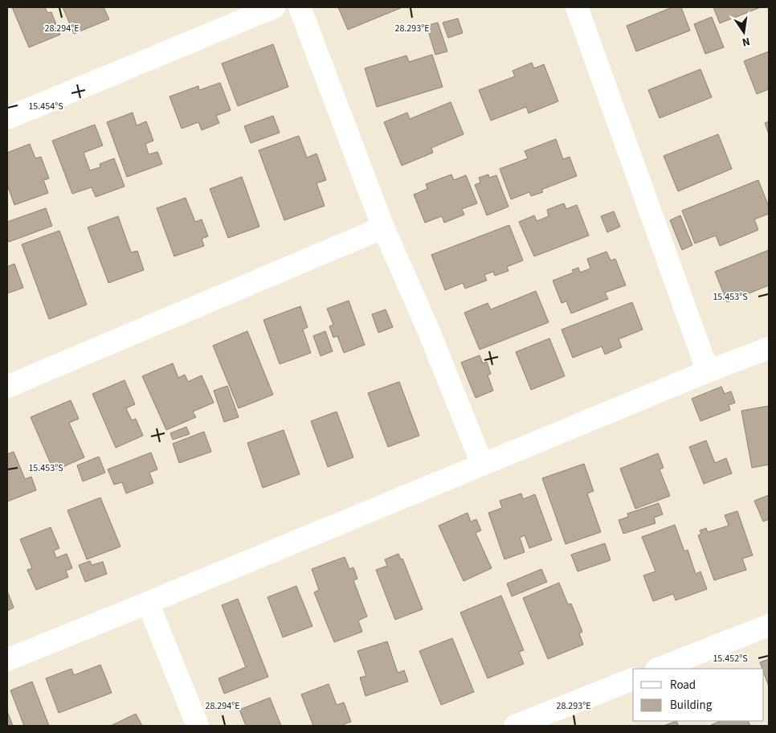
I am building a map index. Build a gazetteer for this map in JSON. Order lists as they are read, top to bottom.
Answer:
{
  "legend": ["Road", "Building"],
  "north": "bottom",
  "coordinates": [
    "28.294°E",
    "28.293°E",
    "15.454°S",
    "15.453°S",
    "15.452°S"
  ]
}
